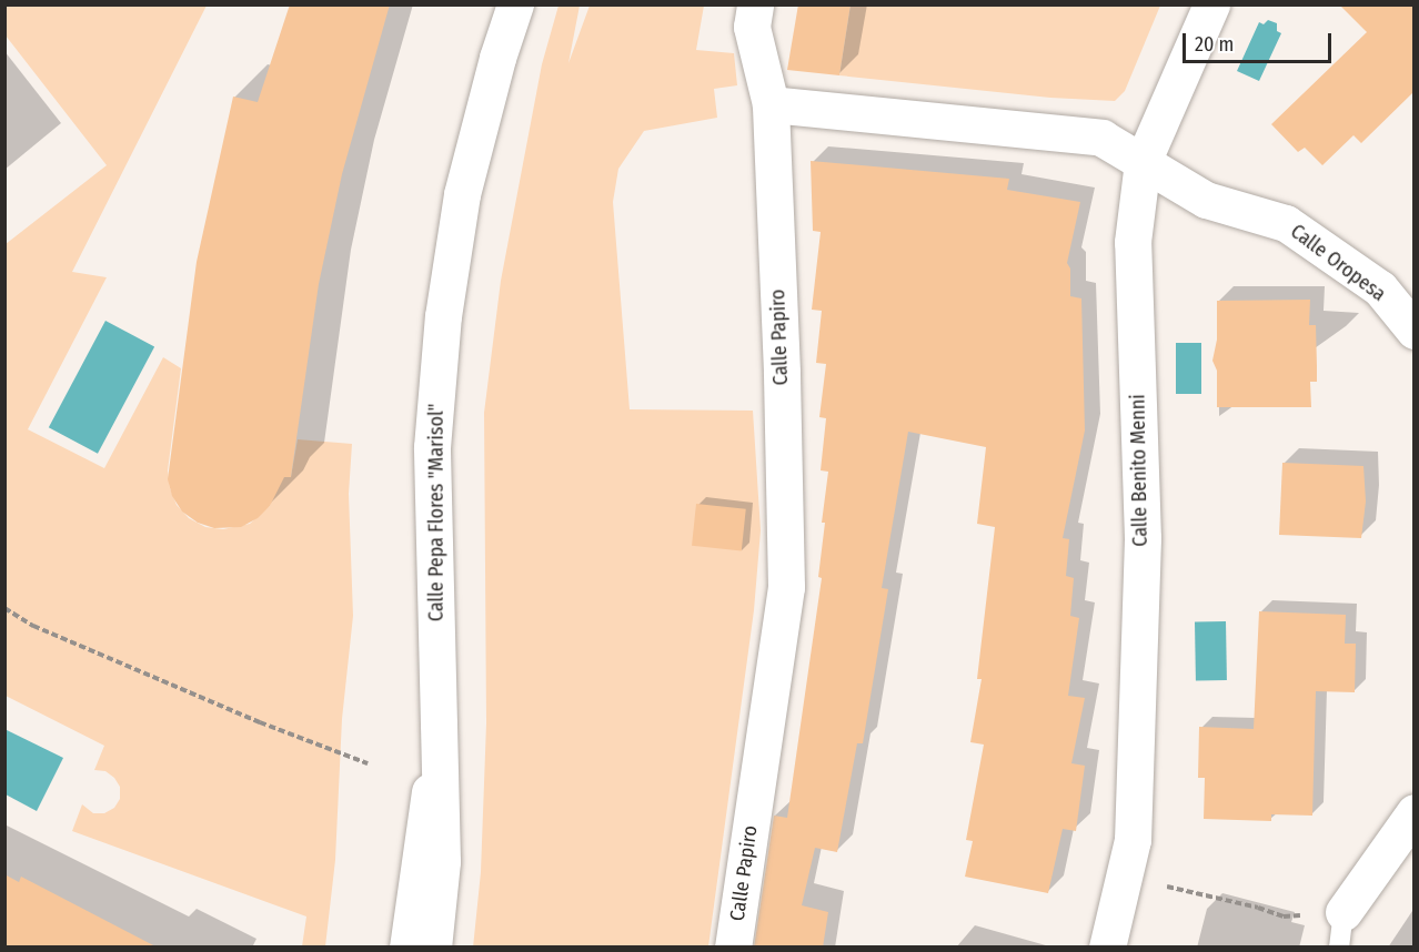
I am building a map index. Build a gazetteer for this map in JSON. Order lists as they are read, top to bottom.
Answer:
{
  "streets": {
    "main road": [
      "Calle Oropesa",
      "Calle Papiro",
      "Calle Benito Menni",
      "Calle Pepa Flores \"Marisol\""
    ]
  },
  "crossings": [
    ["Calle Oropesa", "Calle Benito Menni"]
  ],
  "scale_bar": "20 m"
}
